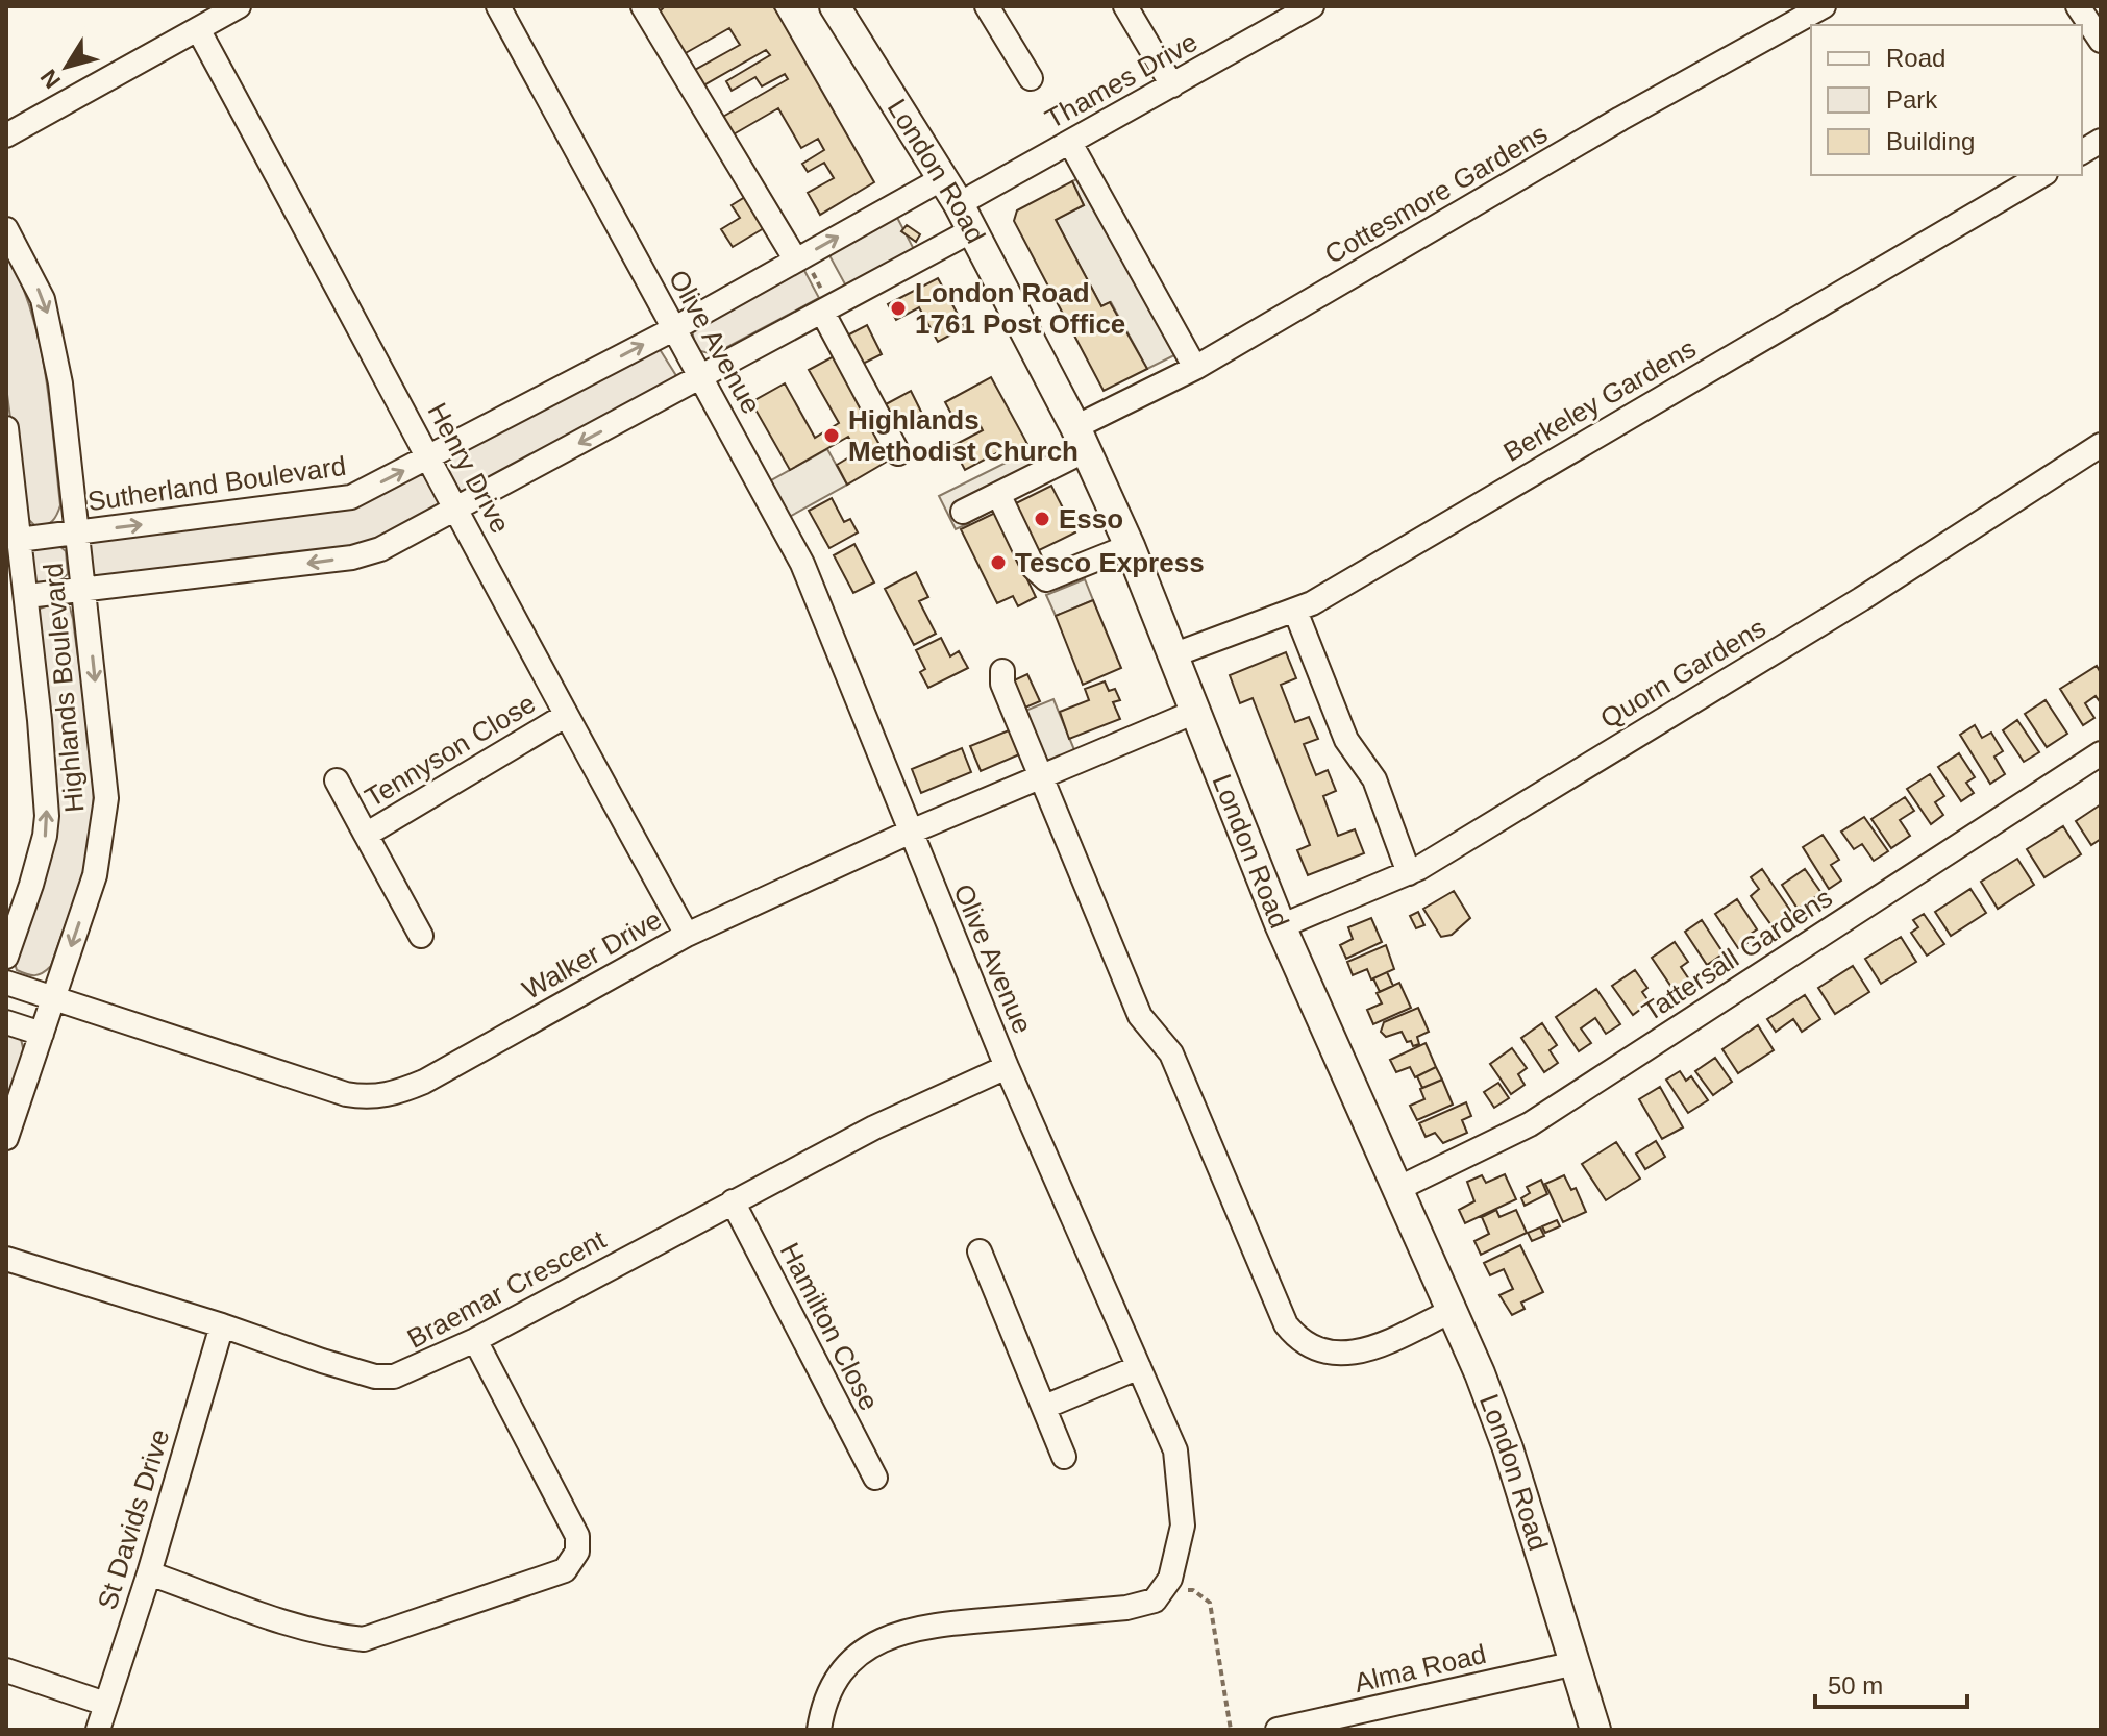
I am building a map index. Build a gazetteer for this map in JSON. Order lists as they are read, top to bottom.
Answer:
{
  "streets": {
    "main road": ["London Road"],
    "street": [
      "Thames Drive",
      "Cottesmore Gardens",
      "Olive Avenue",
      "Berkeley Gardens",
      "Henry Drive",
      "Sutherland Boulevard",
      "Quorn Gardens",
      "Highlands Boulevard",
      "Tennyson Close",
      "Walker Drive",
      "Tattersall Gardens",
      "Braemar Crescent",
      "Hamilton Close",
      "St Davids Drive",
      "Alma Road"
    ]
  },
  "crossings": [
    ["Thames Drive", "London Road"],
    ["London Road", "Cottesmore Gardens"],
    ["London Road", "Berkeley Gardens"],
    ["London Road", "Sutherland Boulevard"],
    ["London Road", "Quorn Gardens"],
    ["London Road", "Walker Drive"],
    ["London Road", "Tattersall Gardens"],
    ["London Road", "Alma Road"],
    ["Olive Avenue", "Sutherland Boulevard"],
    ["Olive Avenue", "Walker Drive"],
    ["Olive Avenue", "Braemar Crescent"],
    ["Henry Drive", "Sutherland Boulevard"],
    ["Henry Drive", "Tennyson Close"],
    ["Henry Drive", "Walker Drive"],
    ["Sutherland Boulevard", "Highlands Boulevard"],
    ["Highlands Boulevard", "Walker Drive"],
    ["Braemar Crescent", "Hamilton Close"],
    ["Braemar Crescent", "St Davids Drive"]
  ],
  "places": [
    "London Road 1761 Post Office",
    "Highlands Methodist Church",
    "Esso",
    "Tesco Express"
  ],
  "legend": ["Road", "Park", "Building"],
  "scale_bar": "50 m",
  "north": "bottom left"
}
